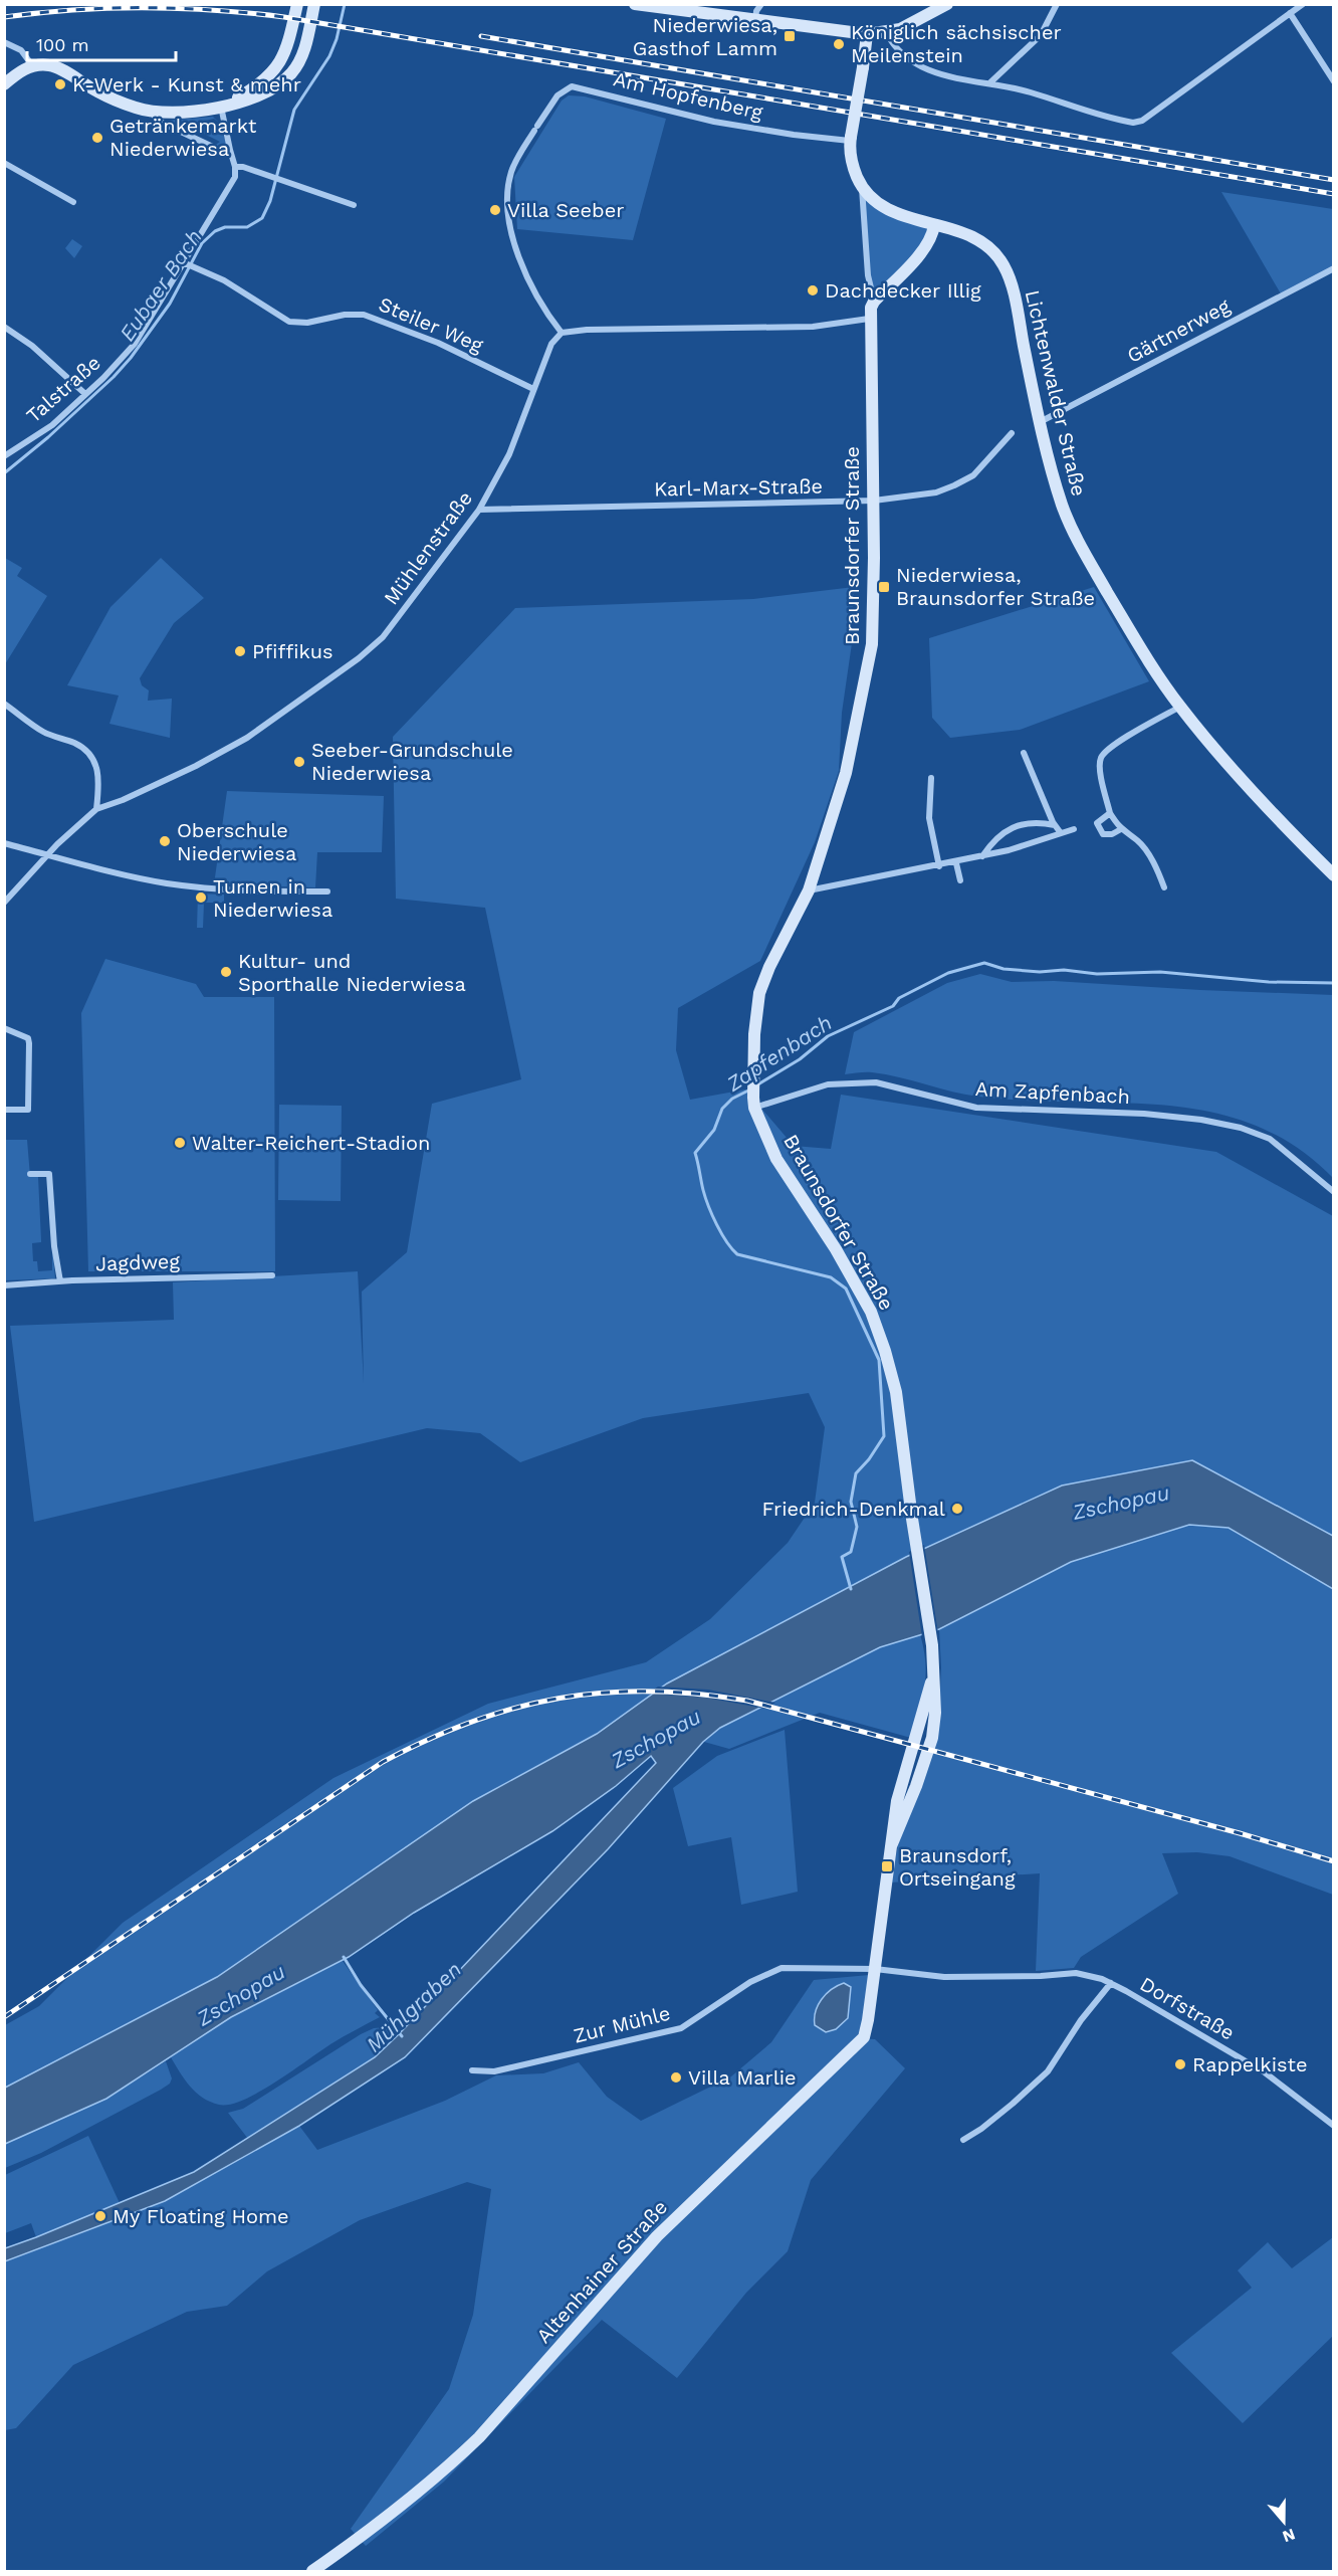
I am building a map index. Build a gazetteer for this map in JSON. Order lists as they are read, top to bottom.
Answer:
{
  "streets": {
    "street": [
      "Am Hopfenberg",
      "Steiler Weg",
      "Gärtnerweg",
      "Talstraße",
      "Lichtenwalder Straße",
      "Karl-Marx-Straße",
      "Braunsdorfer Straße",
      "Mühlenstraße",
      "Am Zapfenbach",
      "Jagdweg",
      "Dorfstraße",
      "Zur Mühle",
      "Altenhainer Straße"
    ]
  },
  "crossings": [
    ["Am Hopfenberg", "Lichtenwalder Straße"],
    ["Am Hopfenberg", "Mühlenstraße"],
    ["Steiler Weg", "Talstraße"],
    ["Steiler Weg", "Mühlenstraße"],
    ["Gärtnerweg", "Lichtenwalder Straße"],
    ["Lichtenwalder Straße", "Braunsdorfer Straße"],
    ["Karl-Marx-Straße", "Braunsdorfer Straße"],
    ["Karl-Marx-Straße", "Mühlenstraße"],
    ["Braunsdorfer Straße", "Am Zapfenbach"],
    ["Braunsdorfer Straße", "Dorfstraße"],
    ["Braunsdorfer Straße", "Zur Mühle"],
    ["Braunsdorfer Straße", "Altenhainer Straße"],
    ["Dorfstraße", "Zur Mühle"],
    ["Dorfstraße", "Altenhainer Straße"],
    ["Zur Mühle", "Altenhainer Straße"]
  ],
  "water": [
    "Eubaer Bach",
    "Zapfenbach",
    "Zschopau",
    "Mühlgraben"
  ],
  "places": {
    "transit": ["Niederwiesa, Gasthof Lamm", "Niederwiesa, Braunsdorfer Straße", "Braunsdorf, Ortseingang"],
    "other": [
      "Königlich sächsischer Meilenstein",
      "K-Werk - Kunst & mehr",
      "Getränkemarkt Niederwiesa",
      "Villa Seeber",
      "Dachdecker Illig",
      "Pfiffikus",
      "Seeber-Grundschule Niederwiesa",
      "Oberschule Niederwiesa",
      "Turnen in Niederwiesa",
      "Kultur- und Sporthalle Niederwiesa",
      "Walter-Reichert-Stadion",
      "Friedrich-Denkmal",
      "Rappelkiste",
      "Villa Marlie",
      "My Floating Home"
    ]
  },
  "scale_bar": "100 m",
  "north": "bottom"
}
